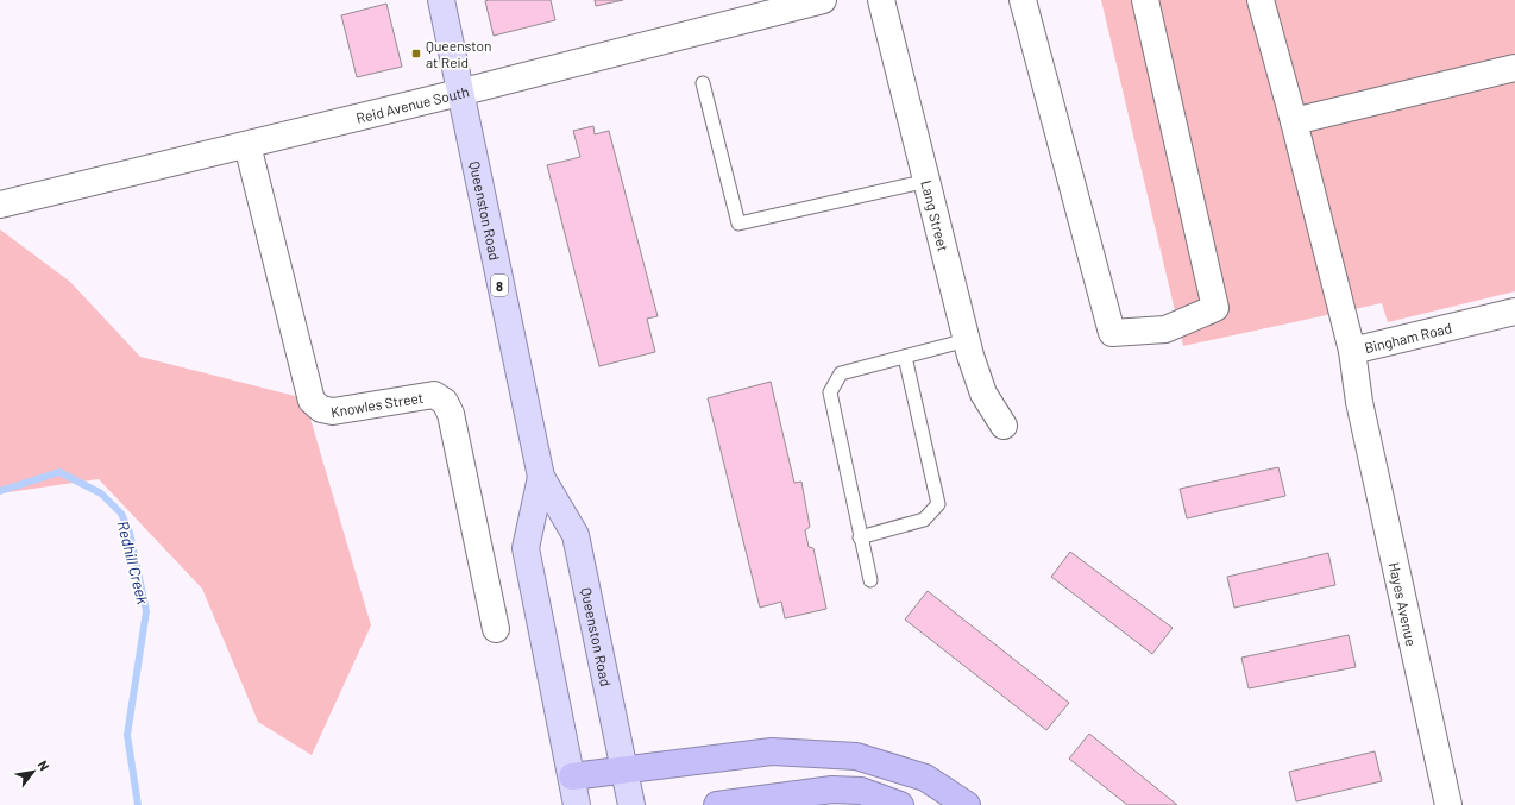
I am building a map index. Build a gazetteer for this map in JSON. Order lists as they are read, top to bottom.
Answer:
{
  "streets": {
    "main road": ["Queenston Road", "8"],
    "street": [
      "Reid Avenue South",
      "Lang Street",
      "Bingham Road",
      "Knowles Street",
      "Hayes Avenue"
    ]
  },
  "crossings": [
    ["Reid Avenue South", "Queenston Road"],
    ["Reid Avenue South", "Knowles Street"],
    ["Bingham Road", "Hayes Avenue"]
  ],
  "water": ["Redhill Creek"],
  "places": {
    "transit": ["Queenston at Reid"]
  },
  "north": "top right"
}
